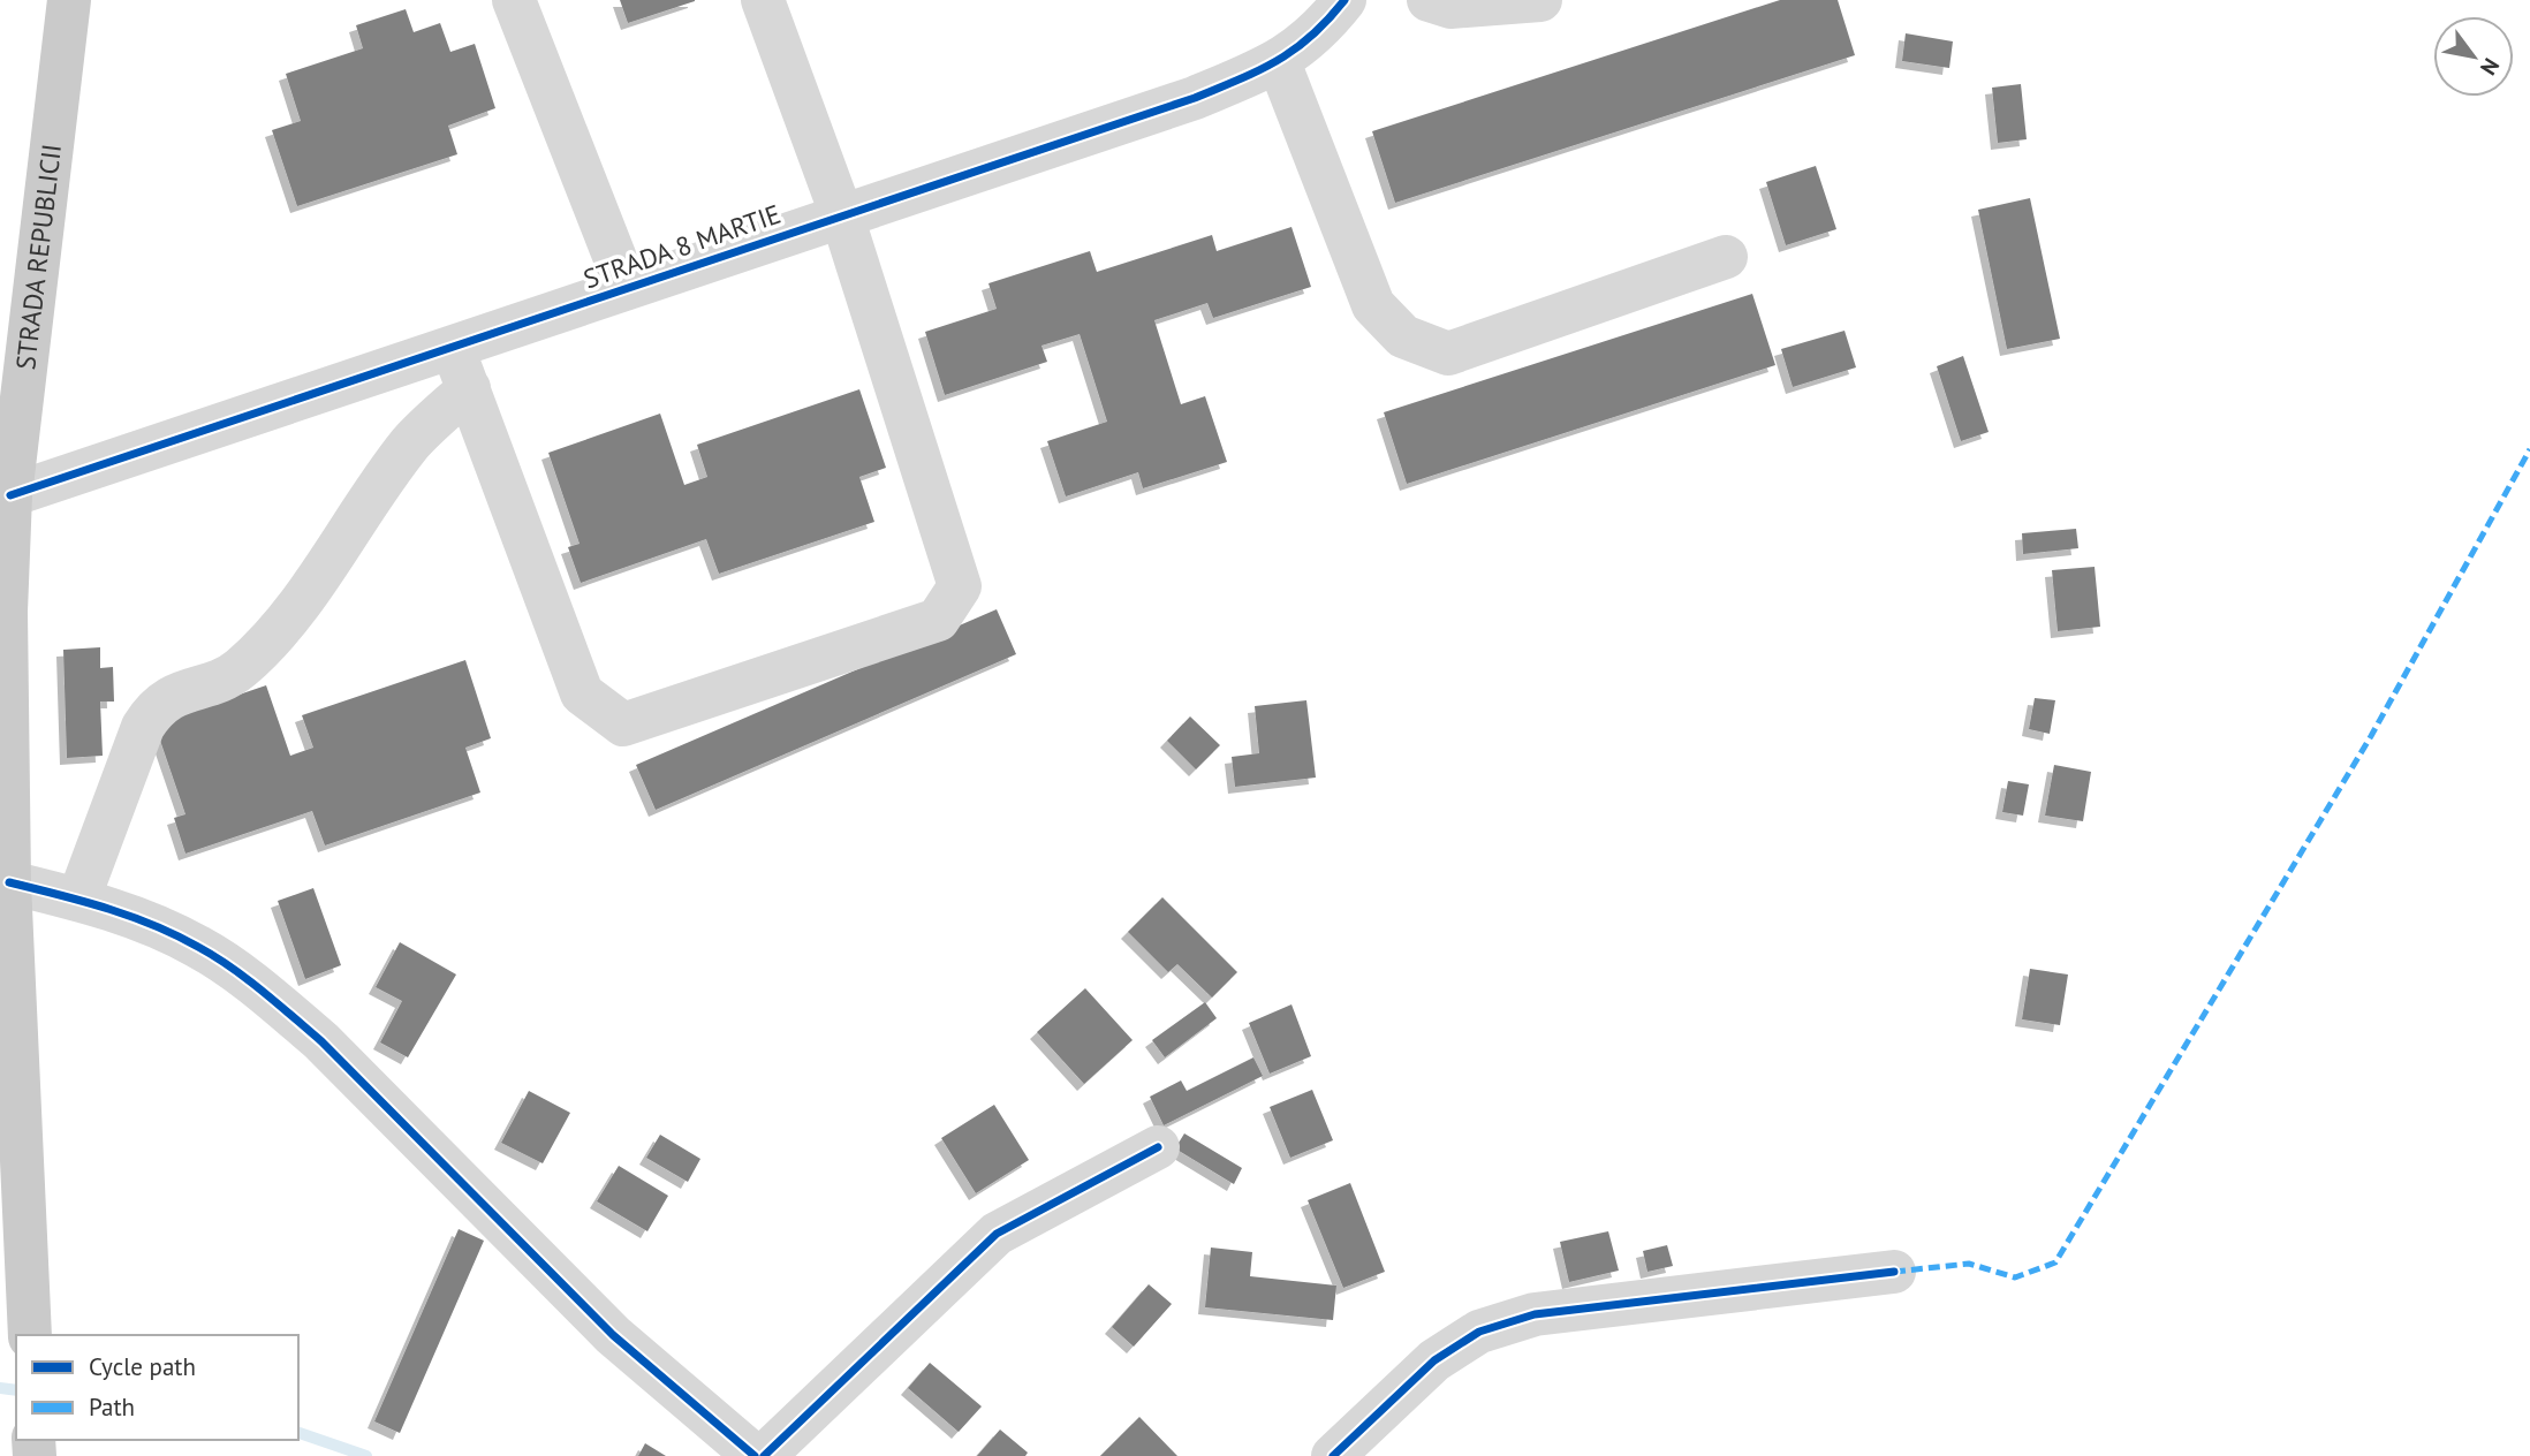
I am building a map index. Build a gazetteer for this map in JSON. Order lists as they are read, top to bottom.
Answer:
{
  "streets": {
    "main road": ["STRADA REPUBLICII"],
    "street": ["STRADA 8 MARTIE"]
  },
  "crossings": [
    ["STRADA 8 MARTIE", "STRADA REPUBLICII"]
  ],
  "legend": ["Cycle path", "Path"],
  "north": "bottom right"
}
